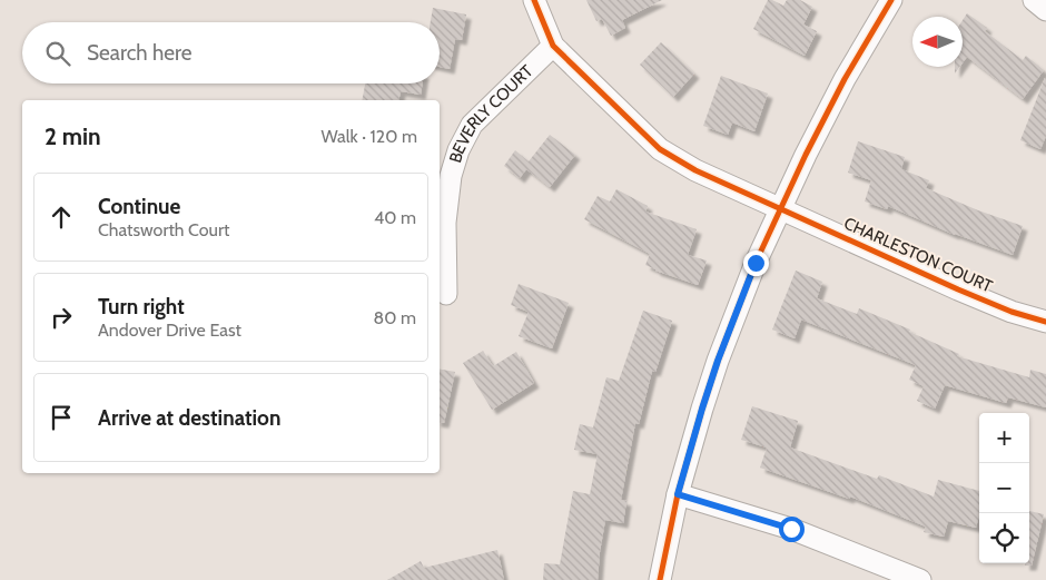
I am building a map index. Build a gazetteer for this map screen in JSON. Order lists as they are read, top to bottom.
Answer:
{
  "streets": {
    "street": ["BEVERLY COURT", "CHARLESTON COURT"]
  },
  "crossings": [
    ["BEVERLY COURT", "CHARLESTON COURT"]
  ],
  "north": "left",
  "page": {
    "search": "Search here",
    "heading": ["2 min", "Walk · 120 m"],
    "list": [
      ["Continue", "Chatsworth Court", "40 m"],
      ["Turn right", "Andover Drive East", "80 m"],
      "Arrive at destination"
    ],
    "map_buttons": ["+", "−"]
  }
}
